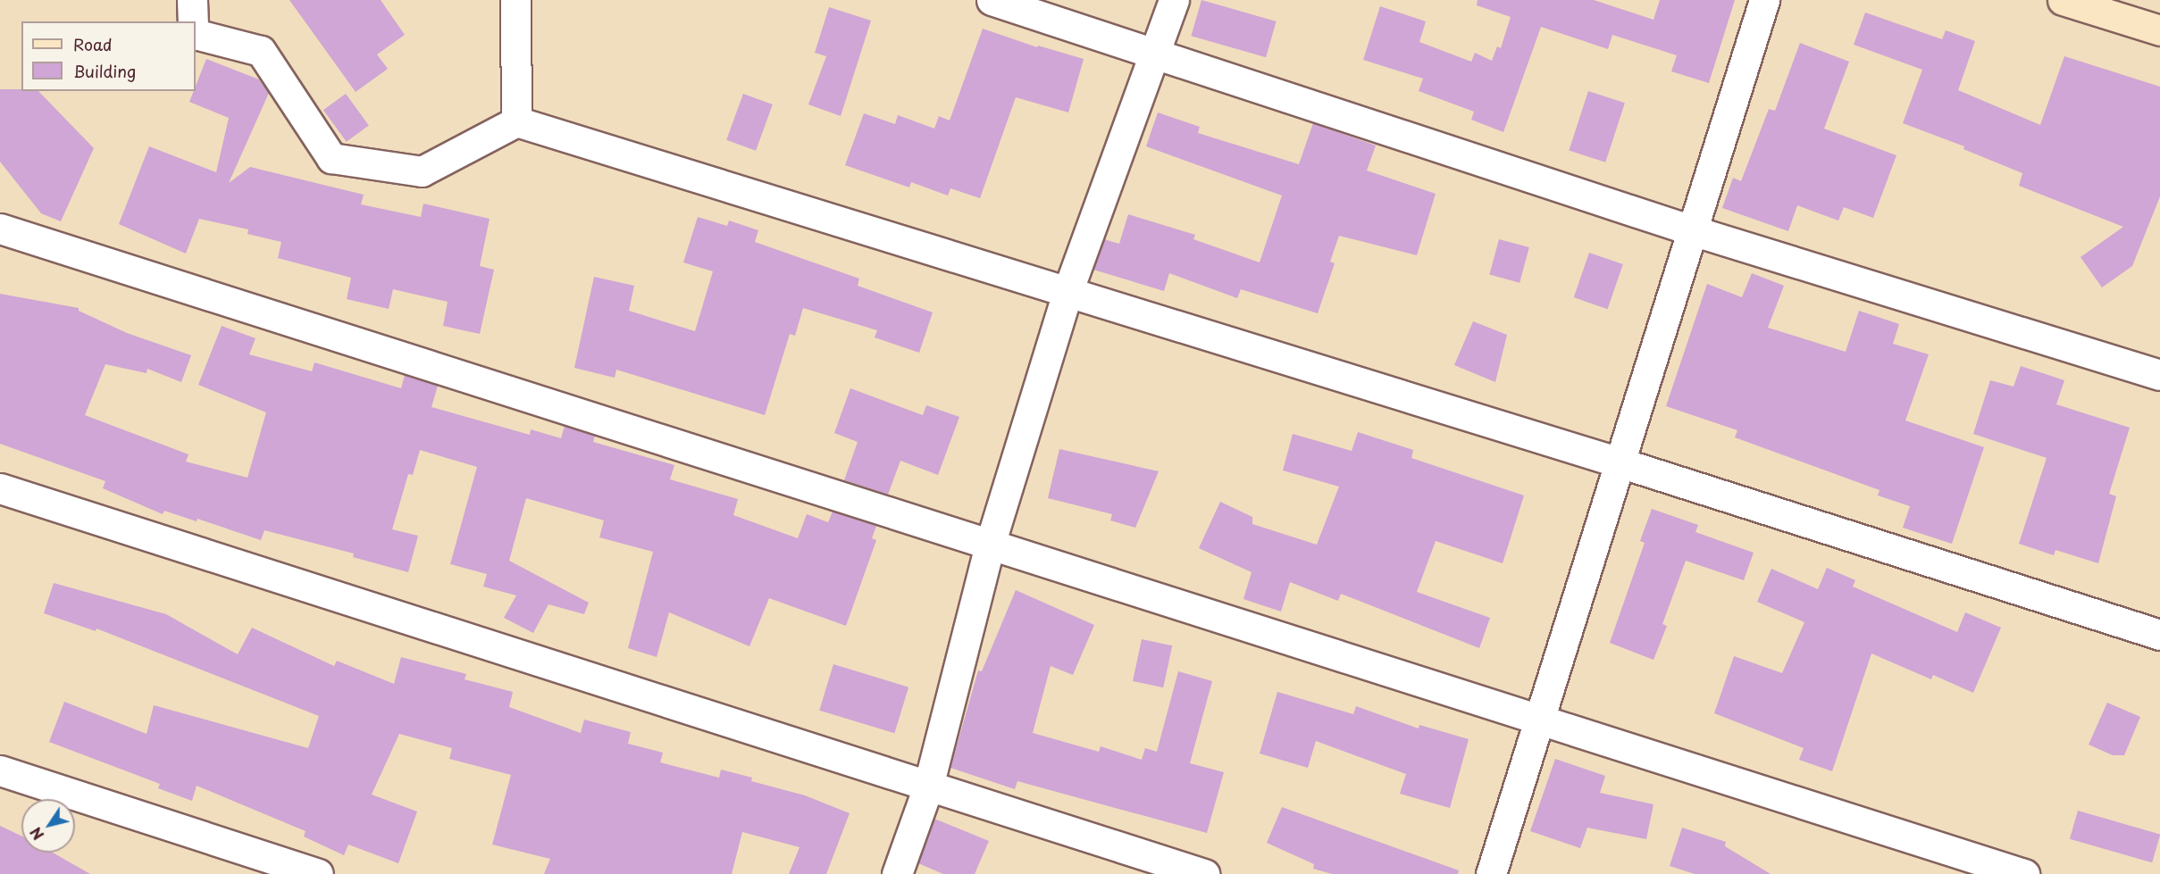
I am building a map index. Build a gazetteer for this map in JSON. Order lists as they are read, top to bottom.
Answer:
{
  "legend": ["Road", "Building"],
  "north": "bottom left"
}
